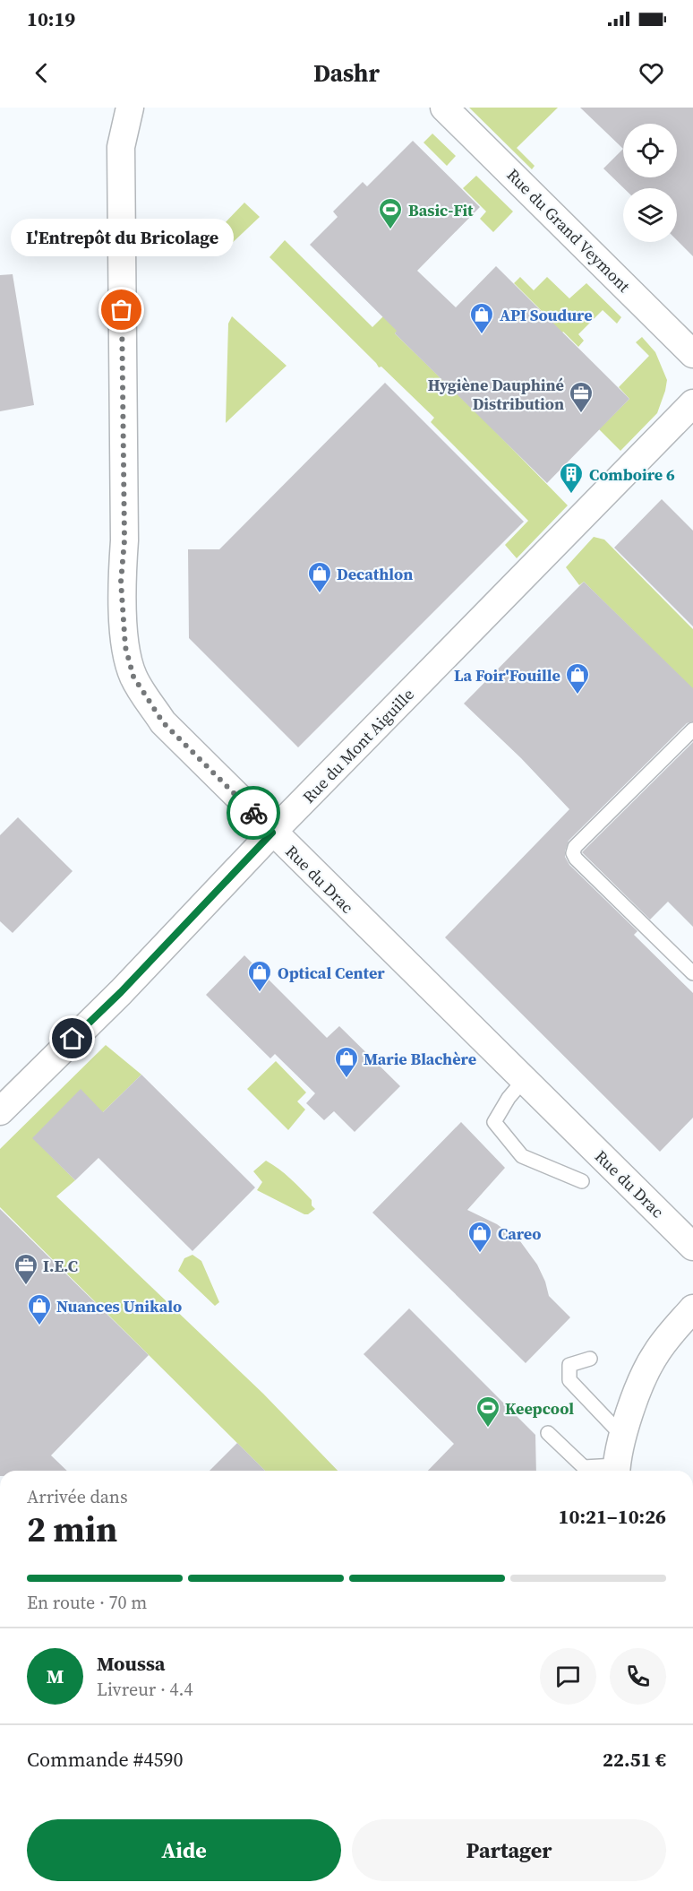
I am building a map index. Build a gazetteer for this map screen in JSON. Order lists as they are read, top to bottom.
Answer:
{
  "streets": {
    "street": ["Rue du Grand Veymont", "Rue du Mont Aiguille", "Rue du Drac"]
  },
  "crossings": [
    ["Rue du Mont Aiguille", "Rue du Drac"]
  ],
  "places": {
    "sports": ["Basic-Fit", "Keepcool"],
    "other": ["L'Entrepôt du Bricolage"],
    "shop": [
      "API Soudure",
      "Decathlon",
      "La Foir'Fouille",
      "Optical Center",
      "Marie Blachère",
      "Careo",
      "Nuances Unikalo"
    ],
    "office": ["Hygiène Dauphiné Distribution", "I.E.C"],
    "building": ["Comboire 6"]
  },
  "page": {
    "status": "10:19",
    "header": "Dashr",
    "bubble": "L'Entrepôt du Bricolage",
    "heading": ["2 min", "Arrivée dans", "10:21–10:26"],
    "panel": [
      "Moussa",
      "Livreur · 4.4",
      "Commande #4590",
      "22.51 €"
    ],
    "bar": "En route · 70 m",
    "round": "M",
    "buttons": ["Aide", "Partager"]
  }
}
